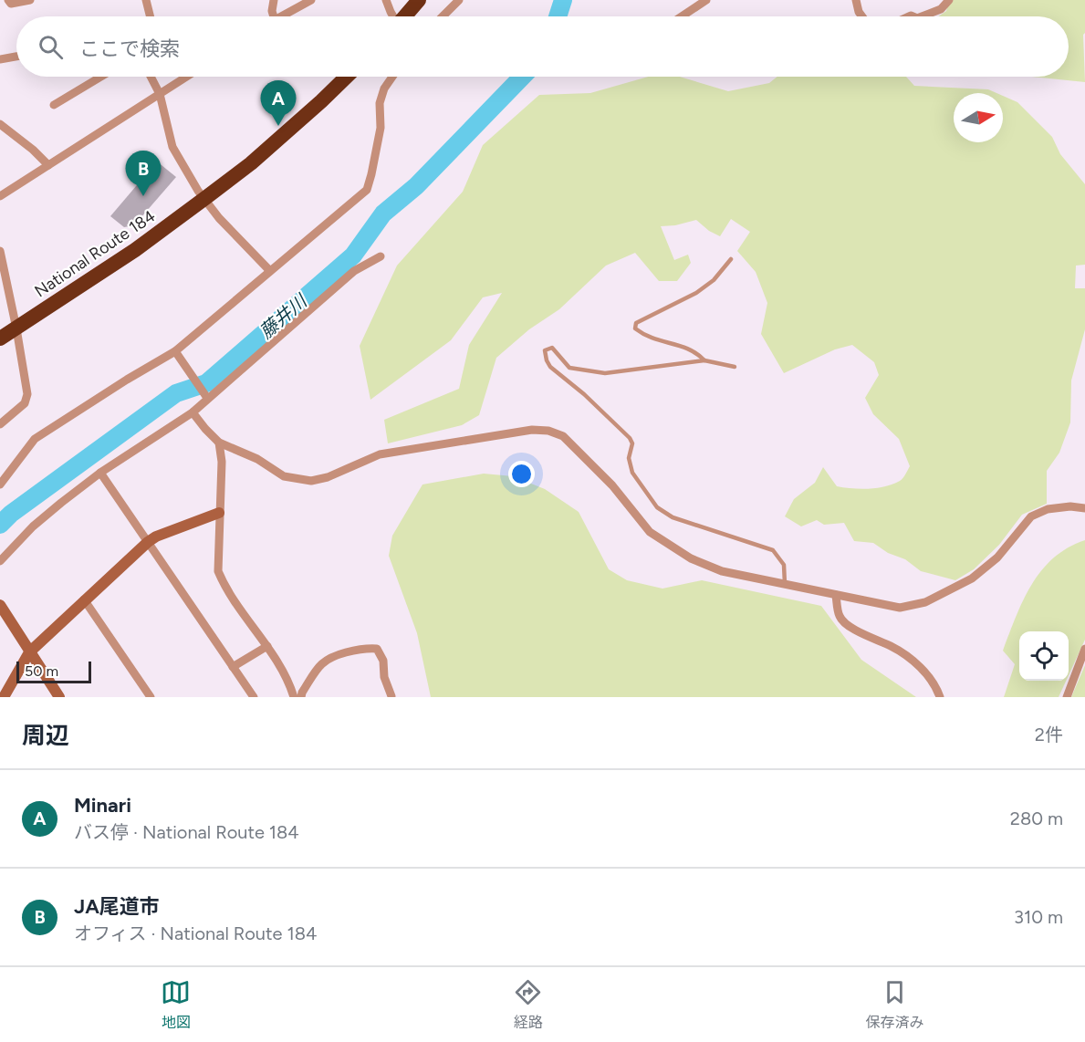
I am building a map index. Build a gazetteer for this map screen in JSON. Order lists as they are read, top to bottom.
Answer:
{
  "streets": {
    "highway": ["National Route 184"]
  },
  "water": ["藤井川"],
  "scale_bar": "50 m",
  "north": "right",
  "page": {
    "search": "ここで検索",
    "pins": ["A", "B"],
    "scale": "50 m",
    "heading": ["周辺", "2件"],
    "list": [
      {
        "mark": "A",
        "name": "Minari",
        "note": "バス停 · National Route 184",
        "value": "280 m"
      },
      {
        "mark": "B",
        "name": "JA尾道市",
        "note": "オフィス · National Route 184",
        "value": "310 m"
      }
    ],
    "nav": ["地図", "経路", "保存済み"]
  }
}
